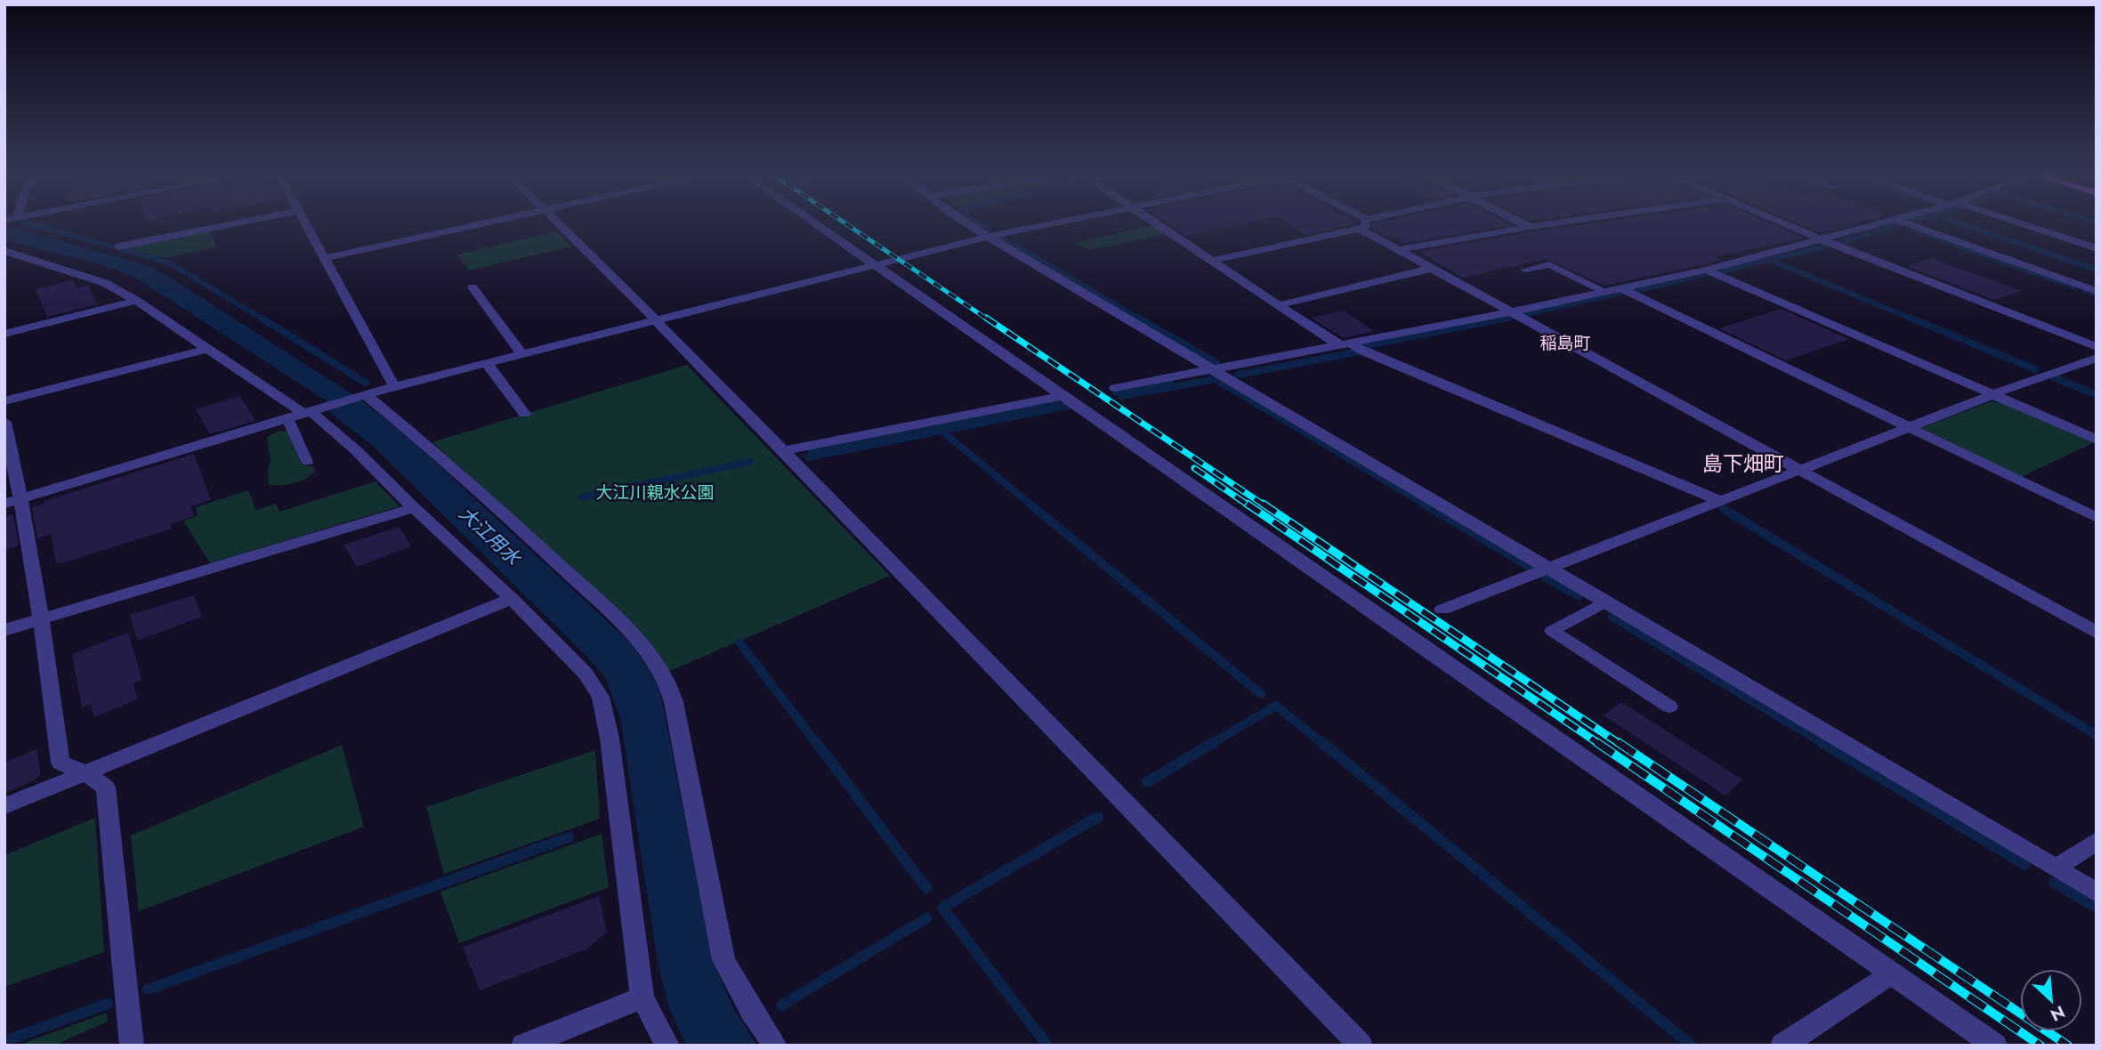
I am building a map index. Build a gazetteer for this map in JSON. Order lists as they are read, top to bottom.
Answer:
{
  "districts": ["稲島町", "島下畑町"],
  "water": ["大江用水"],
  "parks": ["大江川親水公園"],
  "north": "bottom right"
}
